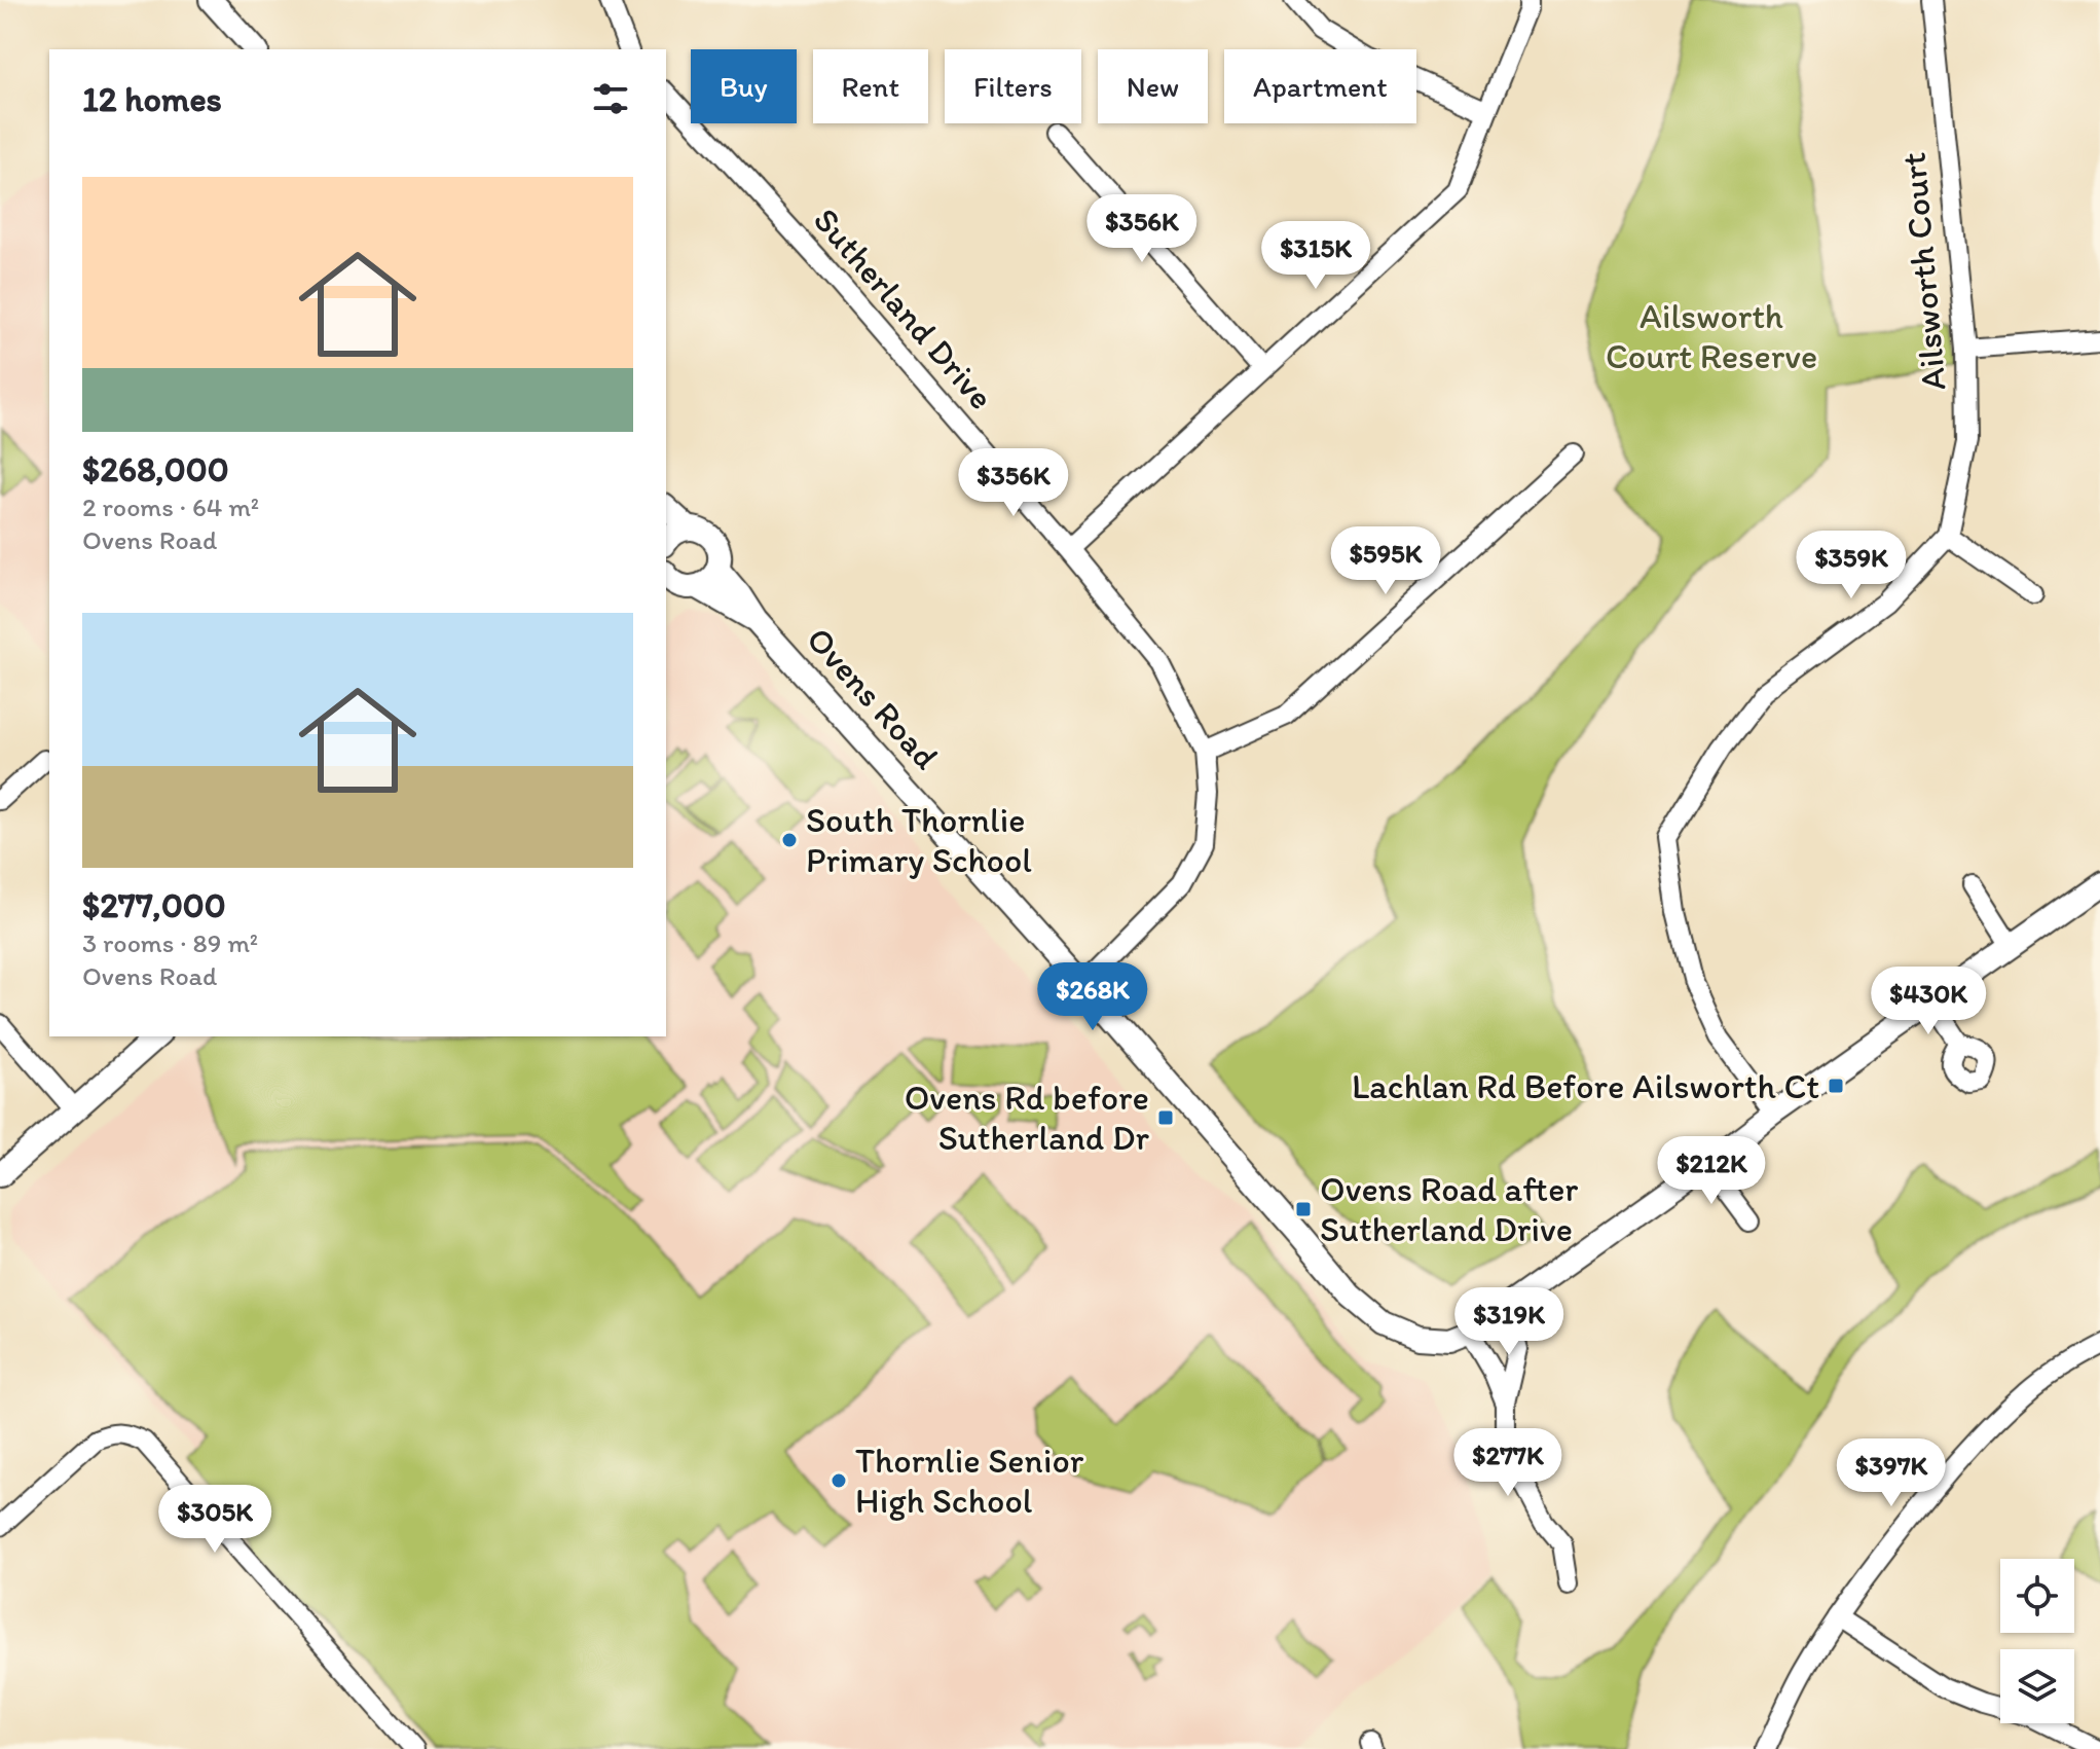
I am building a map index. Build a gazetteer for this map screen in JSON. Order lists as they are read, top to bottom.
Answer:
{
  "streets": {
    "street": ["Ailsworth Court", "Sutherland Drive", "Ovens Road"]
  },
  "crossings": [
    ["Sutherland Drive", "Ovens Road"]
  ],
  "parks": ["Ailsworth Court Reserve"],
  "places": {
    "other": ["South Thornlie Primary School", "Thornlie Senior High School"],
    "transit": ["Lachlan Rd Before Ailsworth Ct", "Ovens Rd before Sutherland Dr", "Ovens Road after Sutherland Drive"]
  },
  "page": {
    "chip": [
      "Buy",
      "Rent",
      "Filters",
      "New",
      "Apartment"
    ],
    "heading": "12 homes",
    "list": [
      {
        "name": "$268,000",
        "note": "2 rooms · 64 m² · Ovens Road"
      },
      {
        "name": "$277,000",
        "note": "3 rooms · 89 m² · Ovens Road"
      }
    ],
    "price": [
      "$356K",
      "$315K",
      "$356K",
      "$595K",
      "$359K",
      "$268K",
      "$430K",
      "$212K",
      "$319K",
      "$277K",
      "$397K",
      "$305K"
    ]
  }
}
